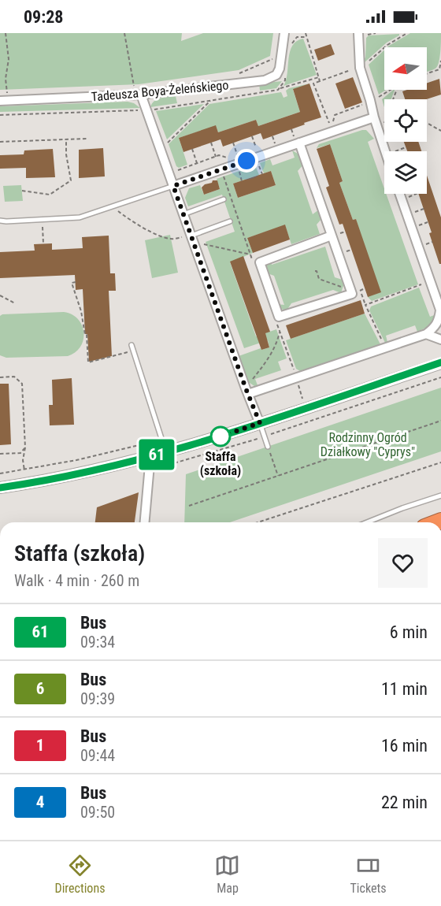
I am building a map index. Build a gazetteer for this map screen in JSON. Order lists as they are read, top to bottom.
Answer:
{
  "streets": {
    "street": ["Tadeusza Boya-Żeleńskiego"]
  },
  "parks": ["Rodzinny Ogród Działkowy \"Cyprys\""],
  "places": ["Staffa (szkoła)"],
  "lines": ["bus line 61"],
  "north": "left",
  "page": {
    "status": "09:28",
    "on_map": "61",
    "heading": ["Staffa (szkoła)", "Walk · 4 min · 260 m"],
    "list": [
      {
        "mark": "61",
        "name": "Bus",
        "note": "09:34",
        "value": "6 min"
      },
      {
        "mark": "6",
        "name": "Bus",
        "note": "09:39",
        "value": "11 min"
      },
      {
        "mark": "1",
        "name": "Bus",
        "note": "09:44",
        "value": "16 min"
      },
      {
        "mark": "4",
        "name": "Bus",
        "note": "09:50",
        "value": "22 min"
      }
    ],
    "tabs": ["Directions", "Map", "Tickets"]
  }
}
